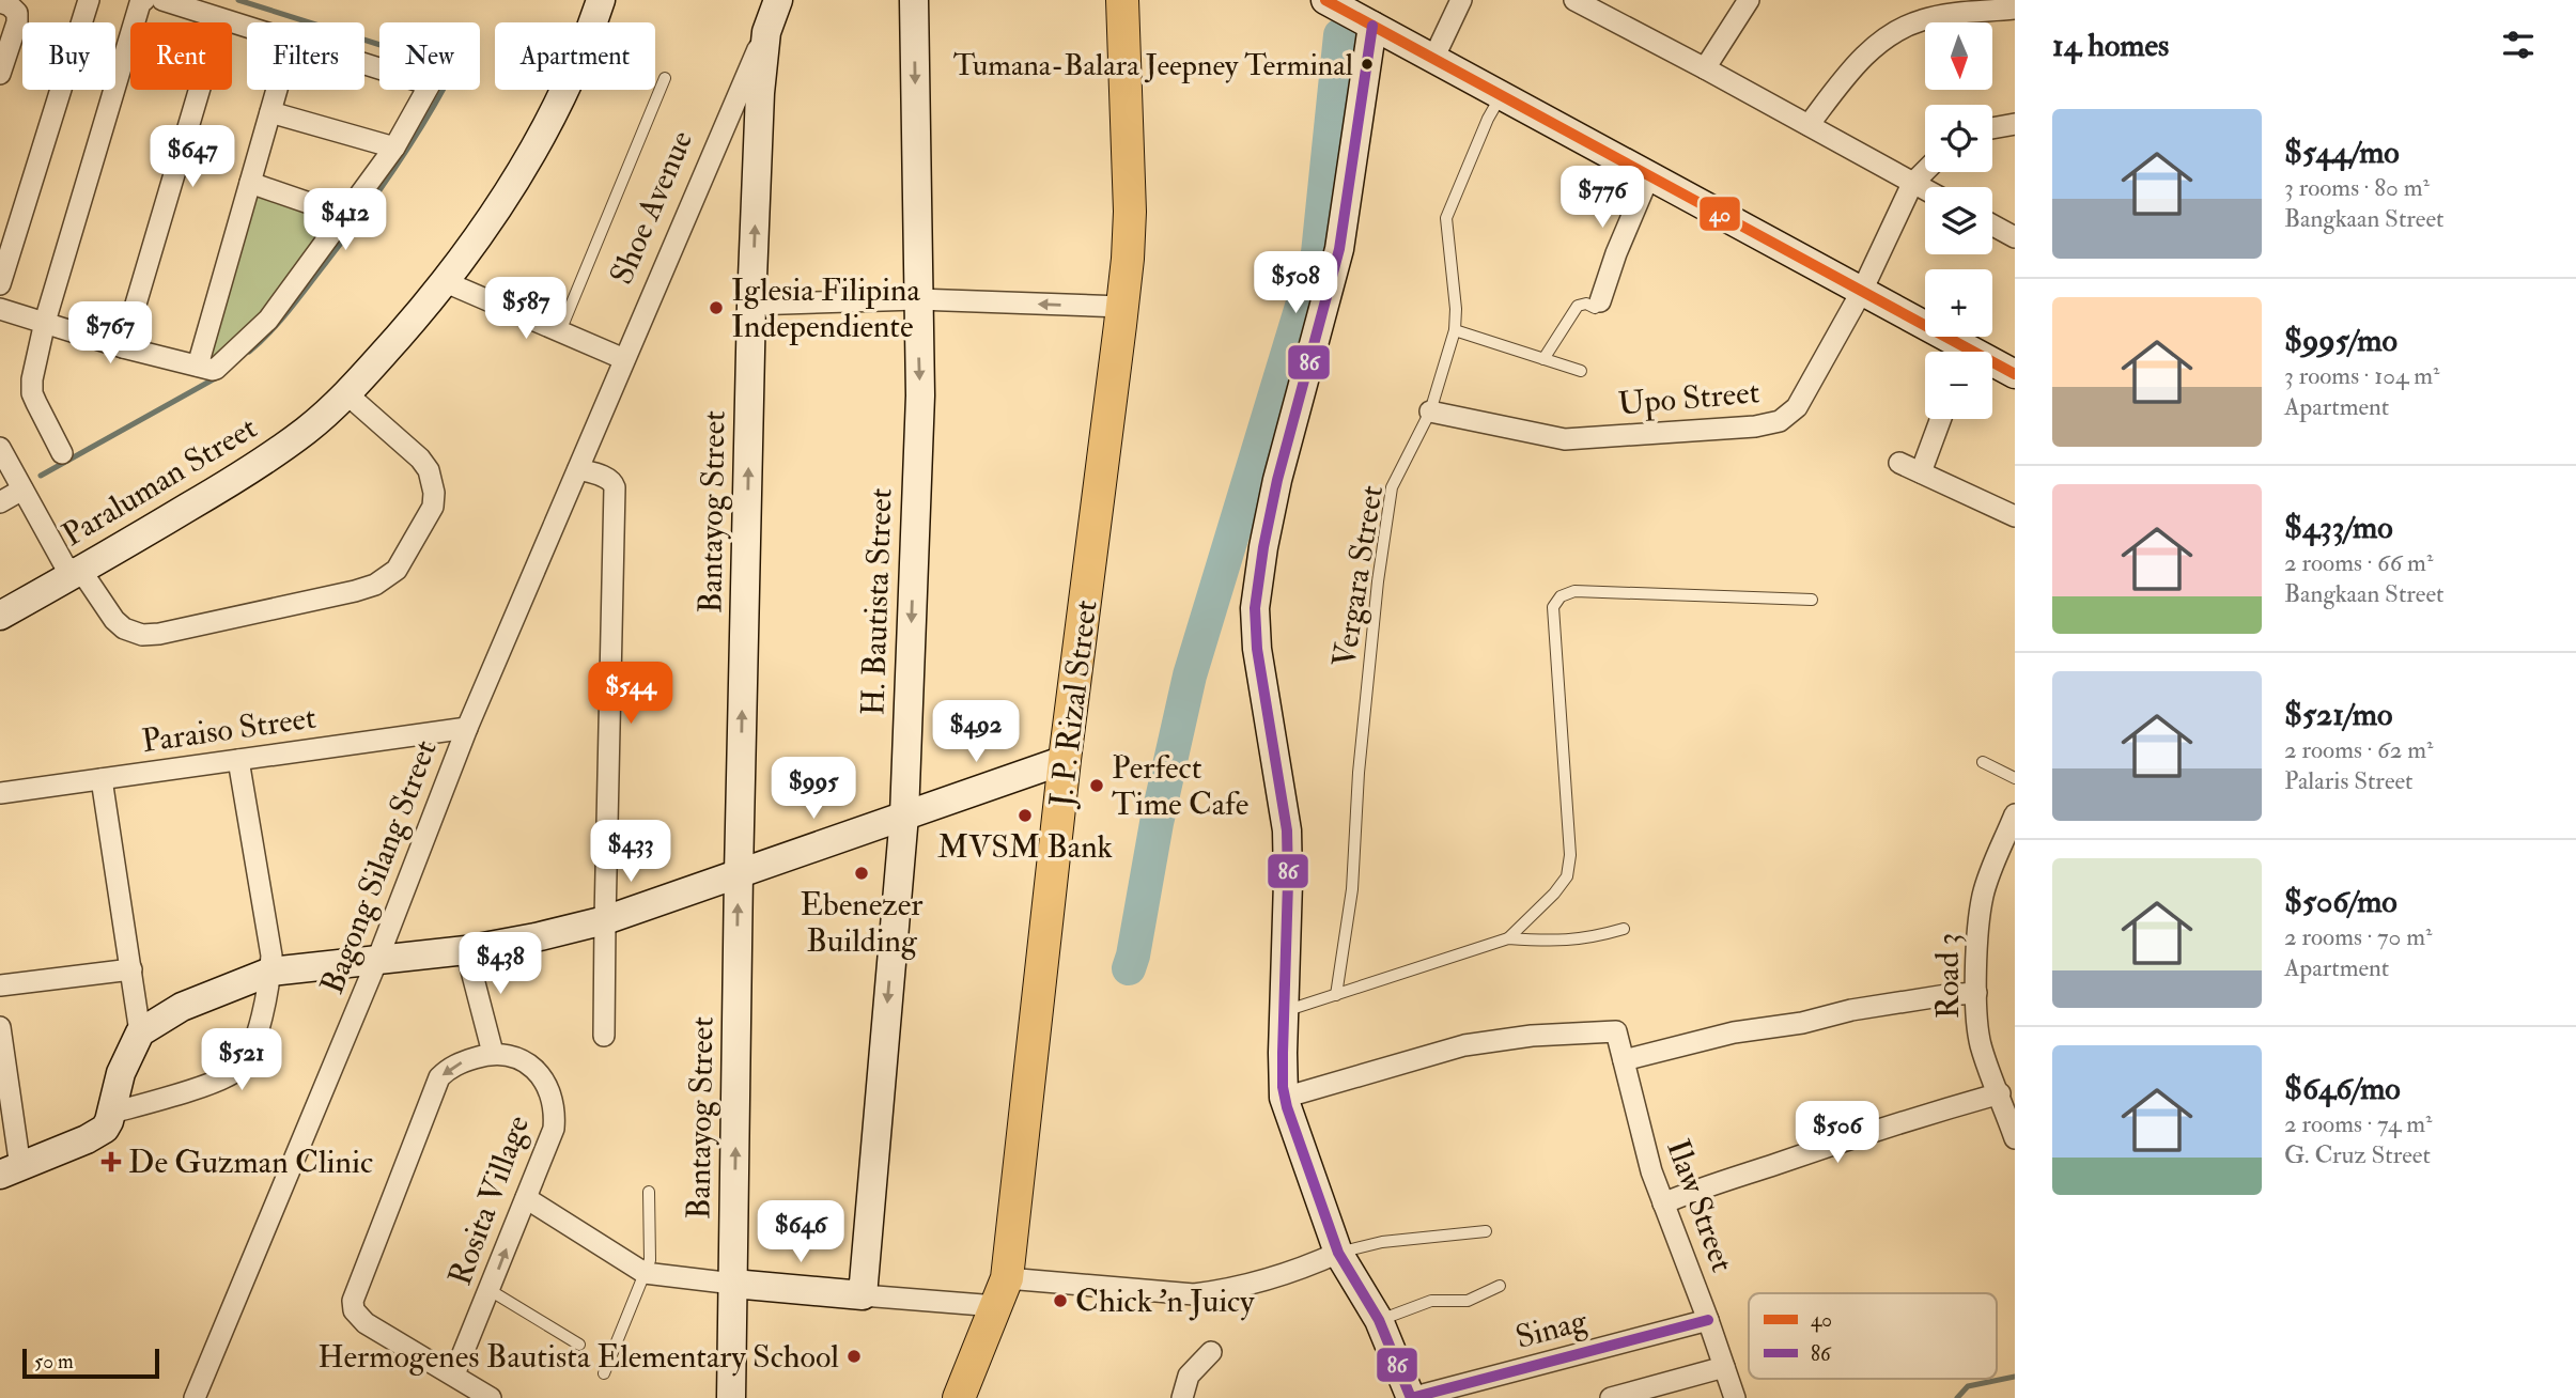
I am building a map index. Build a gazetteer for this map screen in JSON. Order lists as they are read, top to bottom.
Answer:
{
  "streets": {
    "main road": ["J. P. Rizal Street"],
    "street": [
      "Shoe Avenue",
      "Upo Street",
      "Paraluman Street",
      "Bantayog Street",
      "H. Bautista Street",
      "Paraiso Street",
      "Bagong Silang Street",
      "Road 3",
      "Rosita Village",
      "Ilaw Street",
      "Sinag"
    ],
    "lane": ["Vergara Street"]
  },
  "crossings": [
    ["Shoe Avenue", "Bantayog Street"],
    ["Shoe Avenue", "Bagong Silang Street"],
    ["Upo Street", "Vergara Street"],
    ["Paraiso Street", "Bagong Silang Street"],
    ["Ilaw Street", "Sinag"]
  ],
  "one_way": ["H. Bautista Street"],
  "places": {
    "other": [
      "Tumana-Balara Jeepney Terminal",
      "Iglesia Filipina Independiente",
      "Perfect Time Cafe",
      "MVSM Bank",
      "Ebenezer Building",
      "Chick 'n Juicy",
      "Hermogenes Bautista Elementary School"
    ],
    "health": ["De Guzman Clinic"]
  },
  "lines": ["transit line 40", "transit line 86"],
  "legend": ["40", "86"],
  "scale_bar": "50 m",
  "north": "bottom",
  "page": {
    "heading": "14 homes",
    "map_buttons": ["+", "−"],
    "chip": [
      "Buy",
      "Rent",
      "Filters",
      "New",
      "Apartment"
    ],
    "list": [
      {
        "name": "$544/mo",
        "note": "3 rooms · 80 m² · Bangkaan Street"
      },
      {
        "name": "$995/mo",
        "note": "3 rooms · 104 m² · Apartment"
      },
      {
        "name": "$433/mo",
        "note": "2 rooms · 66 m² · Bangkaan Street"
      },
      {
        "name": "$521/mo",
        "note": "2 rooms · 62 m² · Palaris Street"
      },
      {
        "name": "$506/mo",
        "note": "2 rooms · 70 m² · Apartment"
      },
      {
        "name": "$646/mo",
        "note": "2 rooms · 74 m² · G. Cruz Street"
      }
    ],
    "price": [
      "$647",
      "$776",
      "$412",
      "$508",
      "$587",
      "$767",
      "$544",
      "$492",
      "$995",
      "$433",
      "$438",
      "$521",
      "$506",
      "$646"
    ],
    "scale": "50 m"
  }
}
